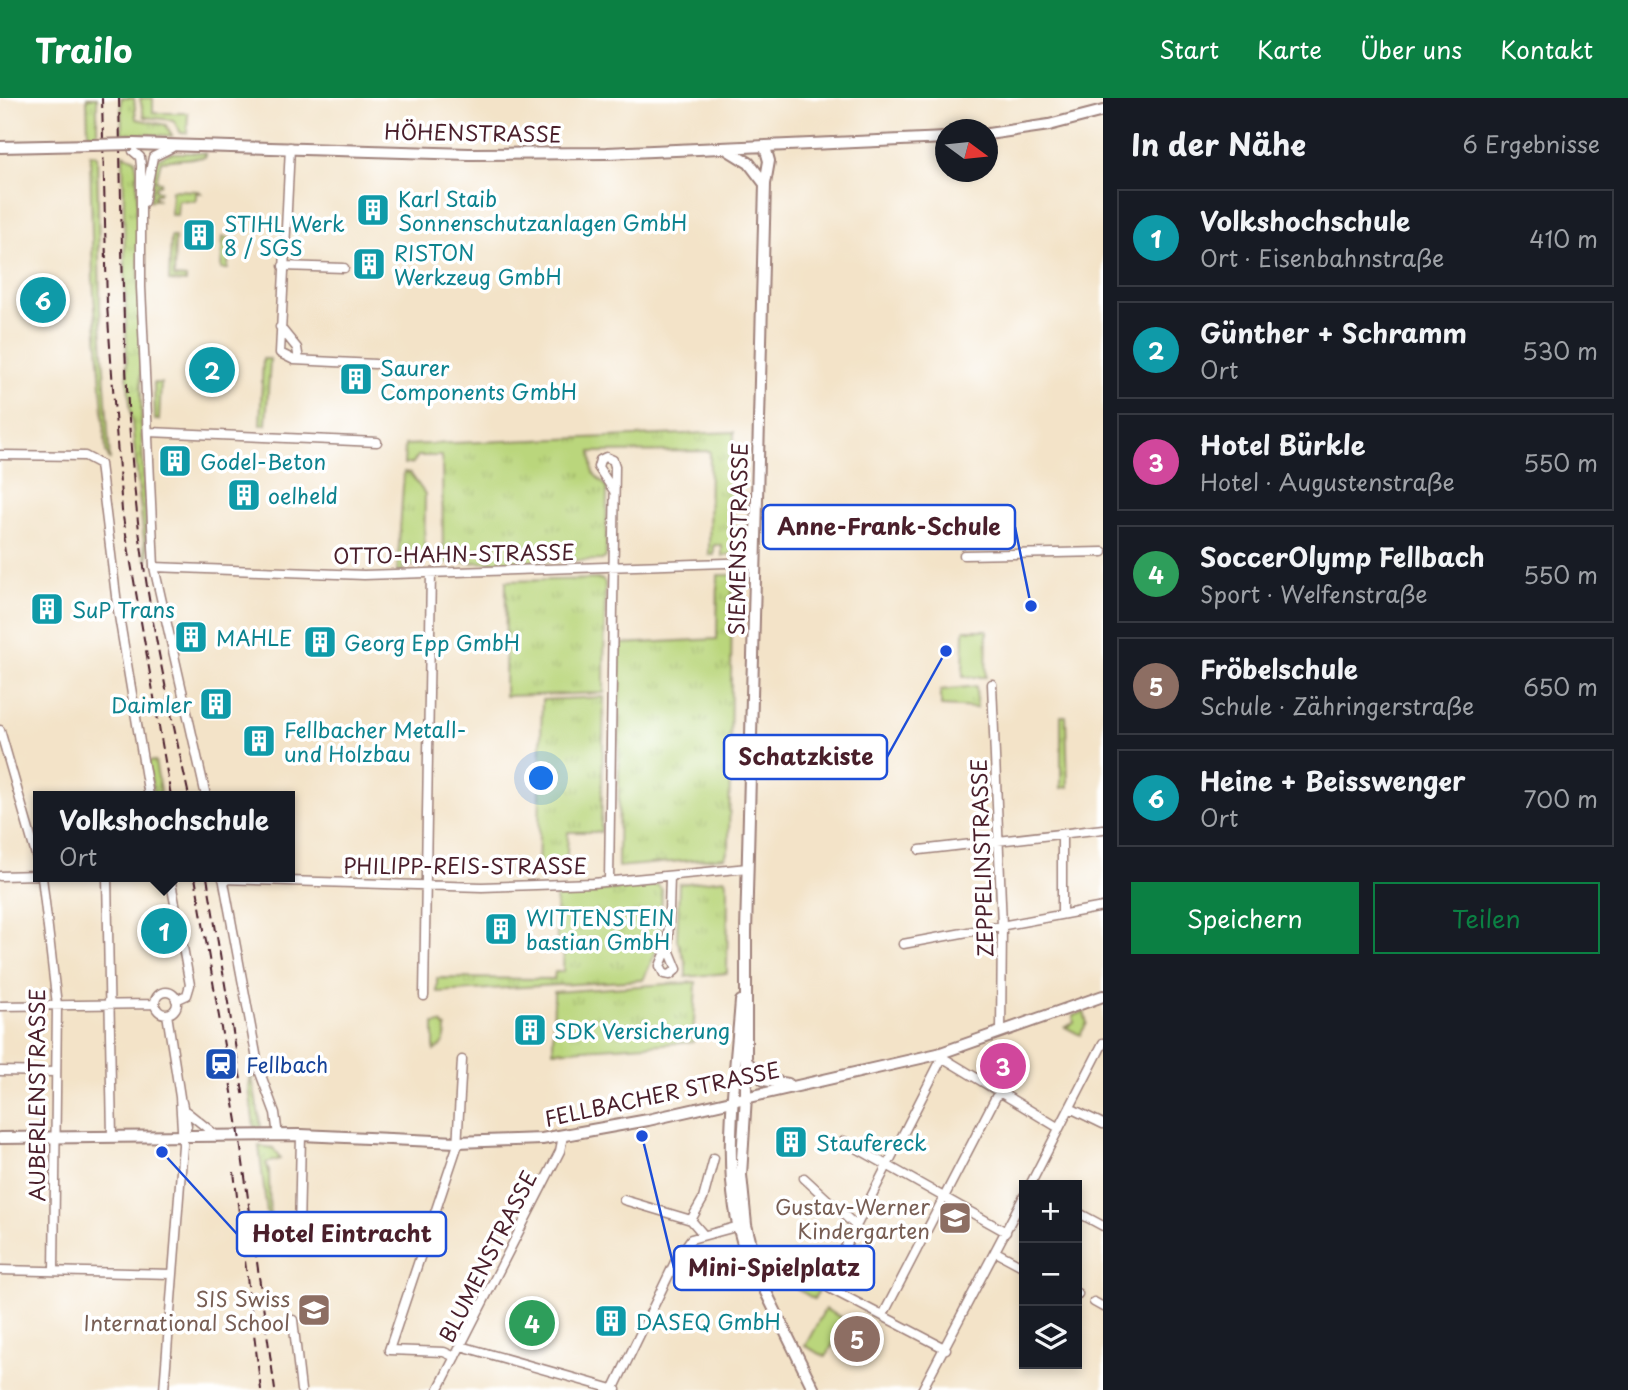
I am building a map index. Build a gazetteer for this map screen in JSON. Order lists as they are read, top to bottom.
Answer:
{
  "streets": {
    "main road": ["HÖHENSTRASSE", "SIEMENSSTRASSE", "FELLBACHER STRASSE"],
    "street": [
      "OTTO-HAHN-STRASSE",
      "ZEPPELINSTRASSE",
      "PHILIPP-REIS-STRASSE",
      "AUBERLENSTRASSE",
      "BLUMENSTRASSE"
    ]
  },
  "crossings": [
    ["HÖHENSTRASSE", "SIEMENSSTRASSE"],
    ["SIEMENSSTRASSE", "OTTO-HAHN-STRASSE"],
    ["SIEMENSSTRASSE", "PHILIPP-REIS-STRASSE"],
    ["SIEMENSSTRASSE", "FELLBACHER STRASSE"],
    ["ZEPPELINSTRASSE", "FELLBACHER STRASSE"],
    ["FELLBACHER STRASSE", "AUBERLENSTRASSE"],
    ["FELLBACHER STRASSE", "BLUMENSTRASSE"]
  ],
  "places": {
    "building": [
      "Karl Staib Sonnenschutzanlagen GmbH",
      "STIHL Werk 8 / SGS",
      "RISTON Werkzeug GmbH",
      "Saurer Components GmbH",
      "Godel-Beton",
      "oelheld",
      "SuP Trans",
      "MAHLE",
      "Georg Epp GmbH",
      "Daimler",
      "Fellbacher Metall- und Holzbau",
      "WITTENSTEIN bastian GmbH",
      "SDK Versicherung",
      "Staufereck",
      "DASEQ GmbH"
    ],
    "other": [
      "Anne-Frank-Schule",
      "Schatzkiste",
      "Mini-Spielplatz",
      "Hotel Eintracht"
    ],
    "station": ["Fellbach"],
    "school or university": ["Gustav-Werner Kindergarten", "SIS Swiss International School"]
  },
  "north": "right",
  "page": {
    "header": "Trailo",
    "nav": [
      "Start",
      "Karte",
      "Über uns",
      "Kontakt"
    ],
    "heading": ["In der Nähe", "6 Ergebnisse"],
    "list": [
      {
        "mark": "1",
        "name": "Volkshochschule",
        "note": "Ort · Eisenbahnstraße",
        "value": "410 m"
      },
      {
        "mark": "2",
        "name": "Günther + Schramm",
        "note": "Ort",
        "value": "530 m"
      },
      {
        "mark": "3",
        "name": "Hotel Bürkle",
        "note": "Hotel · Augustenstraße",
        "value": "550 m"
      },
      {
        "mark": "4",
        "name": "SoccerOlymp Fellbach",
        "note": "Sport · Welfenstraße",
        "value": "550 m"
      },
      {
        "mark": "5",
        "name": "Fröbelschule",
        "note": "Schule · Zähringerstraße",
        "value": "650 m"
      },
      {
        "mark": "6",
        "name": "Heine + Beisswenger",
        "note": "Ort",
        "value": "700 m"
      }
    ],
    "pins": [
      "6",
      "2",
      "1",
      "3",
      "4",
      "5"
    ],
    "popup": ["Volkshochschule", "Ort"],
    "buttons": ["Speichern", "Teilen"],
    "map_buttons": ["+", "−"]
  }
}
